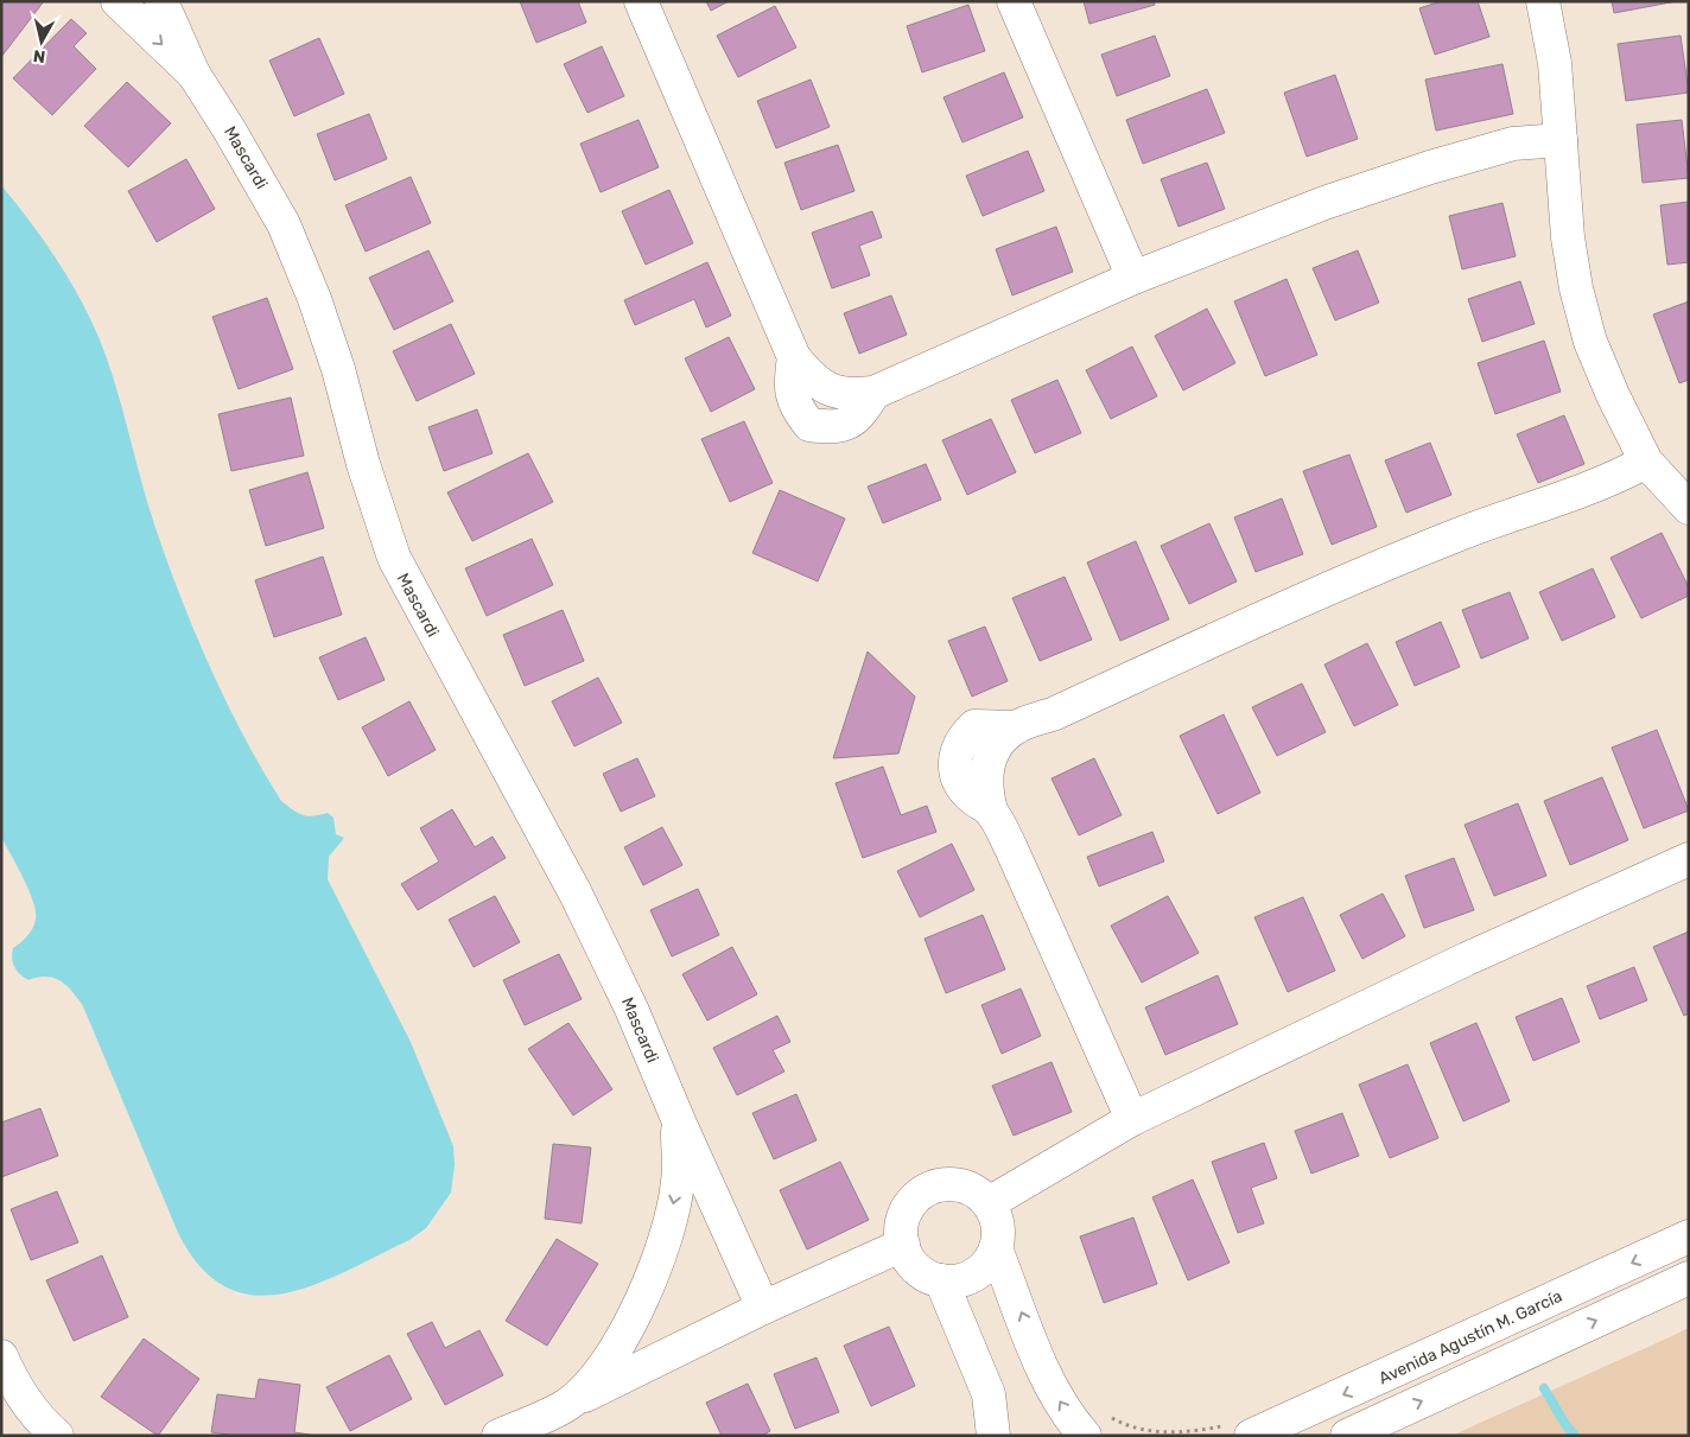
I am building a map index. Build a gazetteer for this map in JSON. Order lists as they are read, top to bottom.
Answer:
{
  "streets": {
    "street": ["Mascardi", "Avenida Agustín M. García"]
  },
  "north": "bottom"
}
